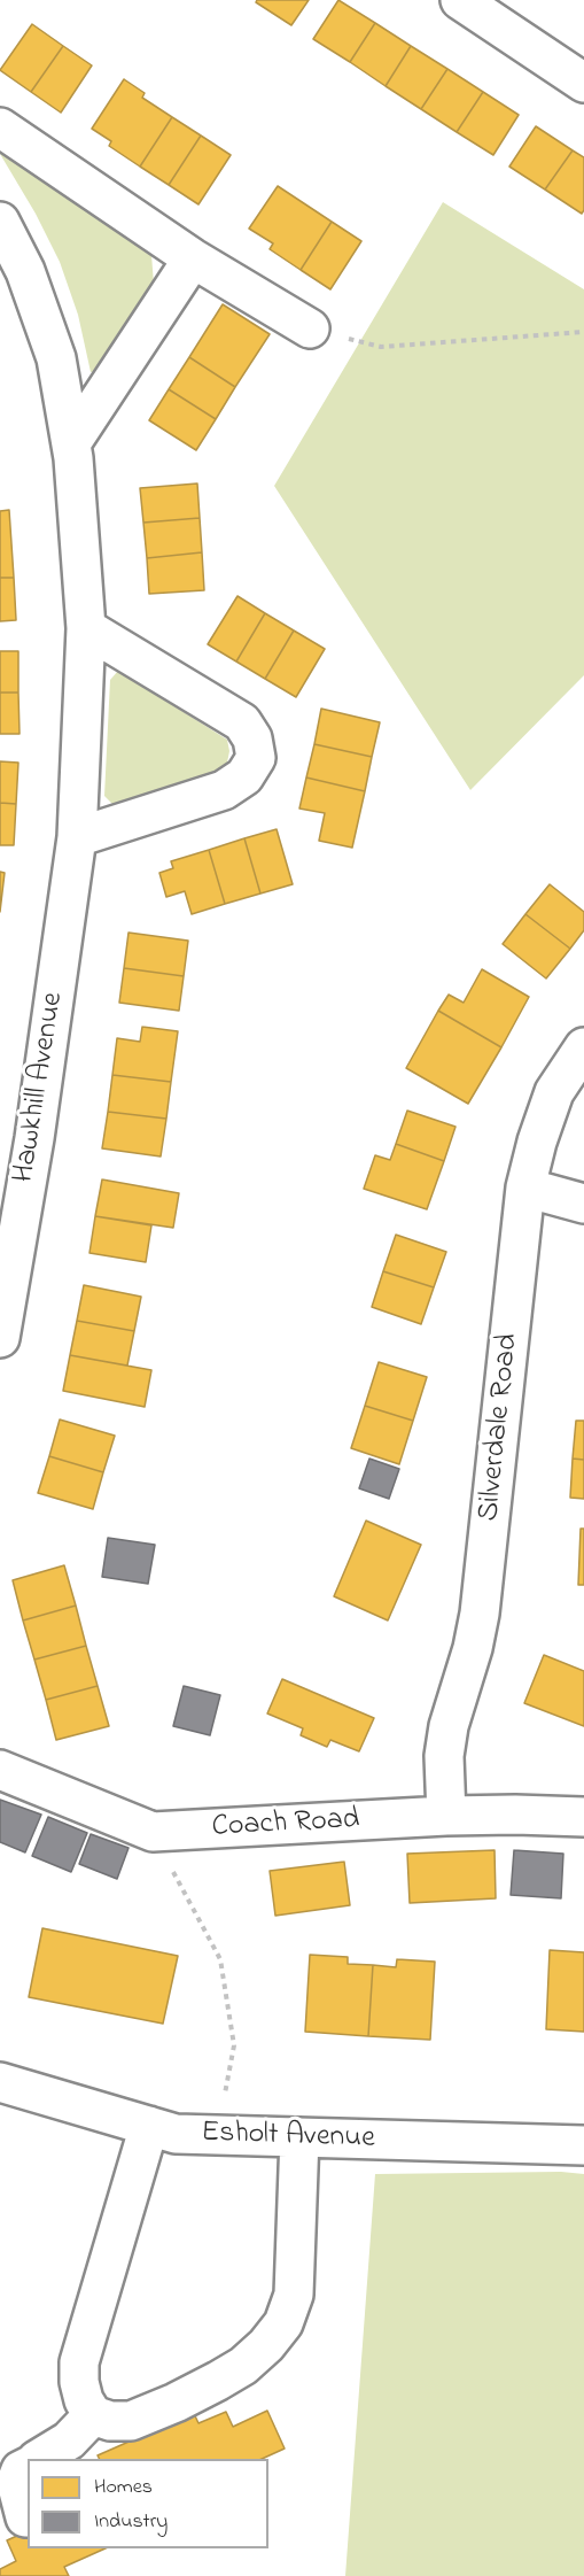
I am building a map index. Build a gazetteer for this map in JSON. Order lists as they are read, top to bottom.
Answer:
{
  "streets": {
    "street": [
      "Hawkhill Avenue",
      "Silverdale Road",
      "Coach Road",
      "Esholt Avenue"
    ]
  },
  "crossings": [
    ["Silverdale Road", "Coach Road"]
  ],
  "legend": ["Homes", "Industry"]
}
